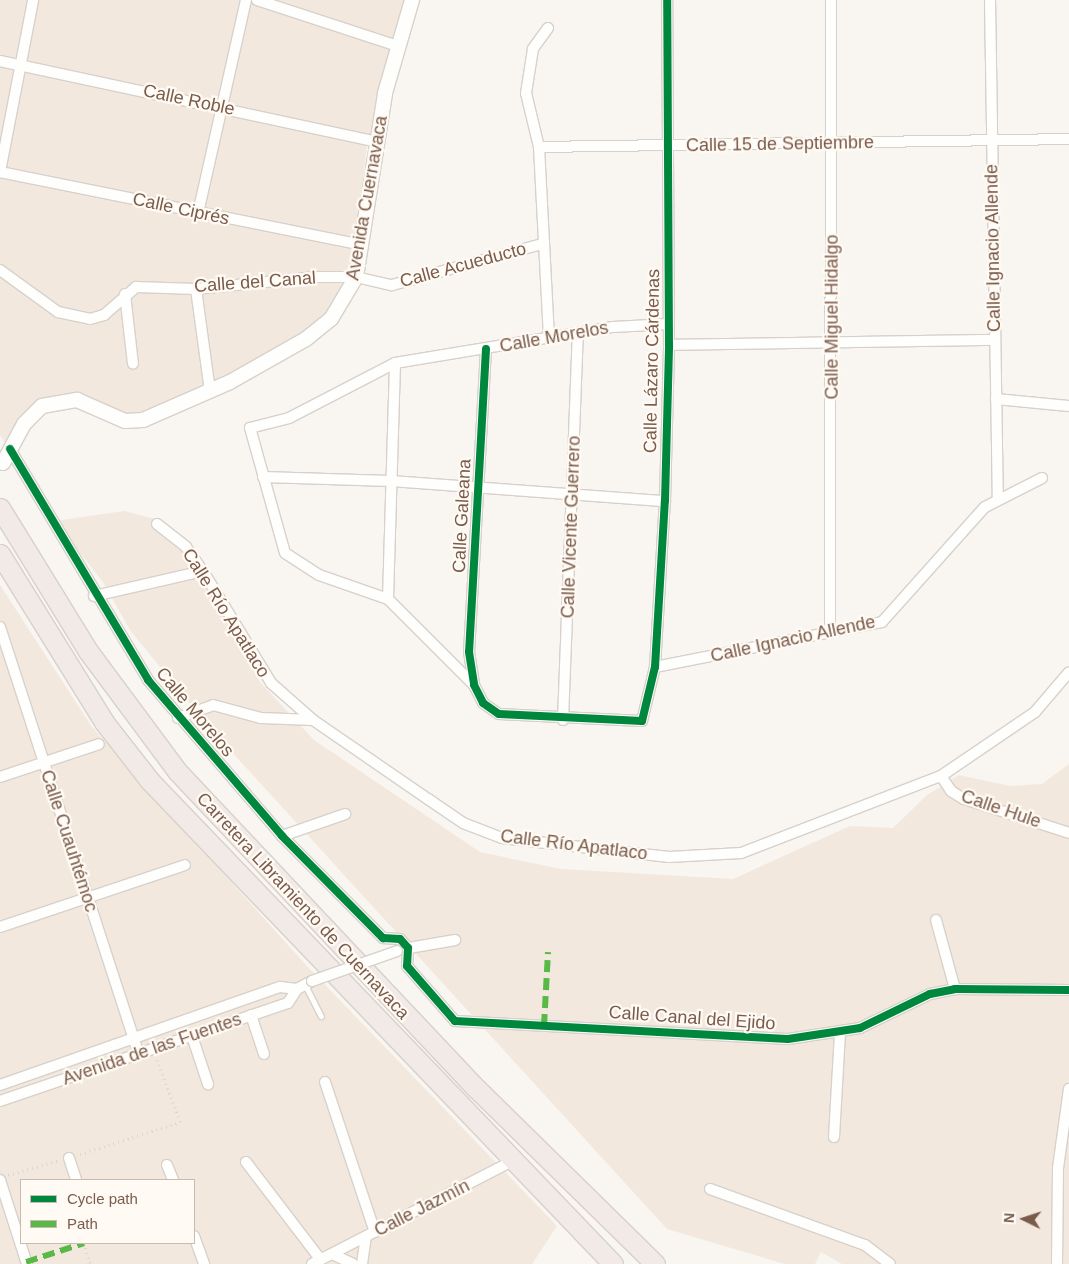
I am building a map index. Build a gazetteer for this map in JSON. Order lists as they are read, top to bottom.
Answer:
{
  "streets": {
    "highway": ["Carretera Libramiento de Cuernavaca"],
    "main road": ["Avenida Cuernavaca"],
    "street": [
      "Calle Roble",
      "Calle 15 de Septiembre",
      "Calle Ciprés",
      "Calle Ignacio Allende",
      "Calle Acueducto",
      "Calle del Canal",
      "Calle Miguel Hidalgo",
      "Calle Morelos",
      "Calle Lázaro Cárdenas",
      "Calle Galeana",
      "Calle Vicente Guerrero",
      "Calle Río Apatlaco",
      "Calle Hule",
      "Calle Cuauhtémoc",
      "Calle Canal del Ejido",
      "Avenida de las Fuentes",
      "Calle Jazmín"
    ]
  },
  "crossings": [
    ["Calle Roble", "Avenida Cuernavaca"],
    ["Calle 15 de Septiembre", "Calle Ignacio Allende"],
    ["Calle 15 de Septiembre", "Calle Acueducto"],
    ["Calle 15 de Septiembre", "Calle Miguel Hidalgo"],
    ["Calle 15 de Septiembre", "Calle Lázaro Cárdenas"],
    ["Avenida Cuernavaca", "Calle Ciprés"],
    ["Avenida Cuernavaca", "Calle Acueducto"],
    ["Avenida Cuernavaca", "Calle del Canal"],
    ["Avenida Cuernavaca", "Calle Morelos"],
    ["Calle Ignacio Allende", "Calle Miguel Hidalgo"],
    ["Calle Ignacio Allende", "Calle Lázaro Cárdenas"],
    ["Calle Acueducto", "Calle del Canal"],
    ["Calle Acueducto", "Calle Morelos"],
    ["Calle Morelos", "Calle Lázaro Cárdenas"],
    ["Calle Morelos", "Calle Galeana"],
    ["Calle Morelos", "Calle Vicente Guerrero"],
    ["Calle Morelos", "Calle Canal del Ejido"],
    ["Calle Lázaro Cárdenas", "Calle Vicente Guerrero"],
    ["Calle Río Apatlaco", "Calle Hule"],
    ["Calle Cuauhtémoc", "Avenida de las Fuentes"],
    ["Carretera Libramiento de Cuernavaca", "Calle Jazmín"]
  ],
  "legend": ["Cycle path", "Path"],
  "north": "left"
}
